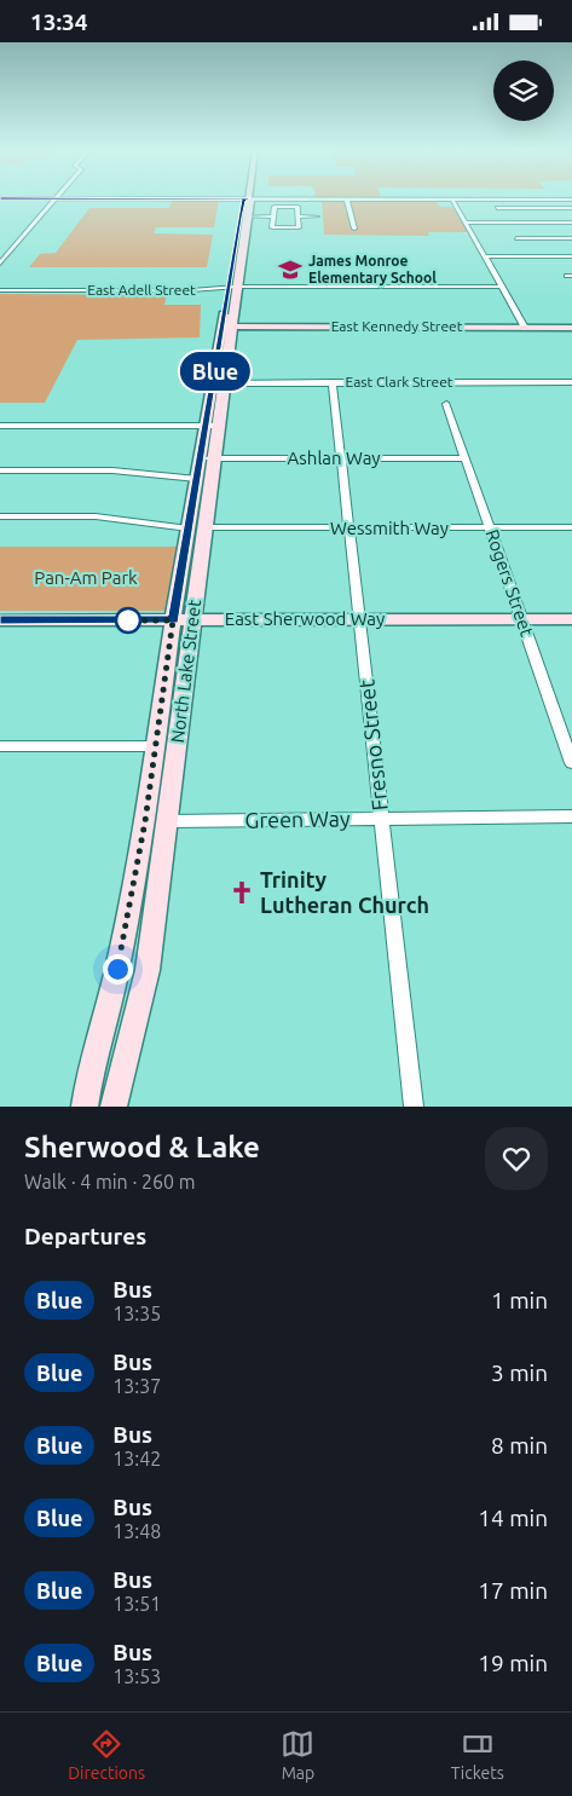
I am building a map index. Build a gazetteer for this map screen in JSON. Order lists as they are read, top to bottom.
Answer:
{
  "streets": {
    "street": [
      "East Adell Street",
      "East Kennedy Street",
      "East Clark Street",
      "Ashlan Way",
      "Wessmith Way",
      "Rogers Street",
      "East Sherwood Way",
      "North Lake Street",
      "Fresno Street",
      "Green Way"
    ]
  },
  "crossings": [
    ["East Adell Street", "North Lake Street"],
    ["East Kennedy Street", "North Lake Street"],
    ["East Clark Street", "North Lake Street"],
    ["East Clark Street", "Fresno Street"],
    ["Ashlan Way", "Rogers Street"],
    ["Ashlan Way", "North Lake Street"],
    ["Ashlan Way", "Fresno Street"],
    ["Wessmith Way", "Rogers Street"],
    ["Wessmith Way", "North Lake Street"],
    ["Wessmith Way", "Fresno Street"],
    ["Rogers Street", "East Sherwood Way"],
    ["East Sherwood Way", "North Lake Street"],
    ["East Sherwood Way", "Fresno Street"],
    ["North Lake Street", "Green Way"],
    ["Fresno Street", "Green Way"]
  ],
  "parks": ["Pan-Am Park"],
  "places": {
    "school or university": ["James Monroe Elementary School"],
    "church": ["Trinity Lutheran Church"]
  },
  "lines": ["bus line Blue"],
  "page": {
    "status": "13:34",
    "on_map": "Blue",
    "heading": [
      ["Sherwood & Lake", "Walk · 4 min · 260 m"],
      "Departures"
    ],
    "list": [
      {
        "mark": "Blue",
        "name": "Bus",
        "note": "13:35",
        "value": "1 min"
      },
      {
        "mark": "Blue",
        "name": "Bus",
        "note": "13:37",
        "value": "3 min"
      },
      {
        "mark": "Blue",
        "name": "Bus",
        "note": "13:42",
        "value": "8 min"
      },
      {
        "mark": "Blue",
        "name": "Bus",
        "note": "13:48",
        "value": "14 min"
      },
      {
        "mark": "Blue",
        "name": "Bus",
        "note": "13:51",
        "value": "17 min"
      },
      {
        "mark": "Blue",
        "name": "Bus",
        "note": "13:53",
        "value": "19 min"
      }
    ],
    "tabs": ["Directions", "Map", "Tickets"]
  }
}
